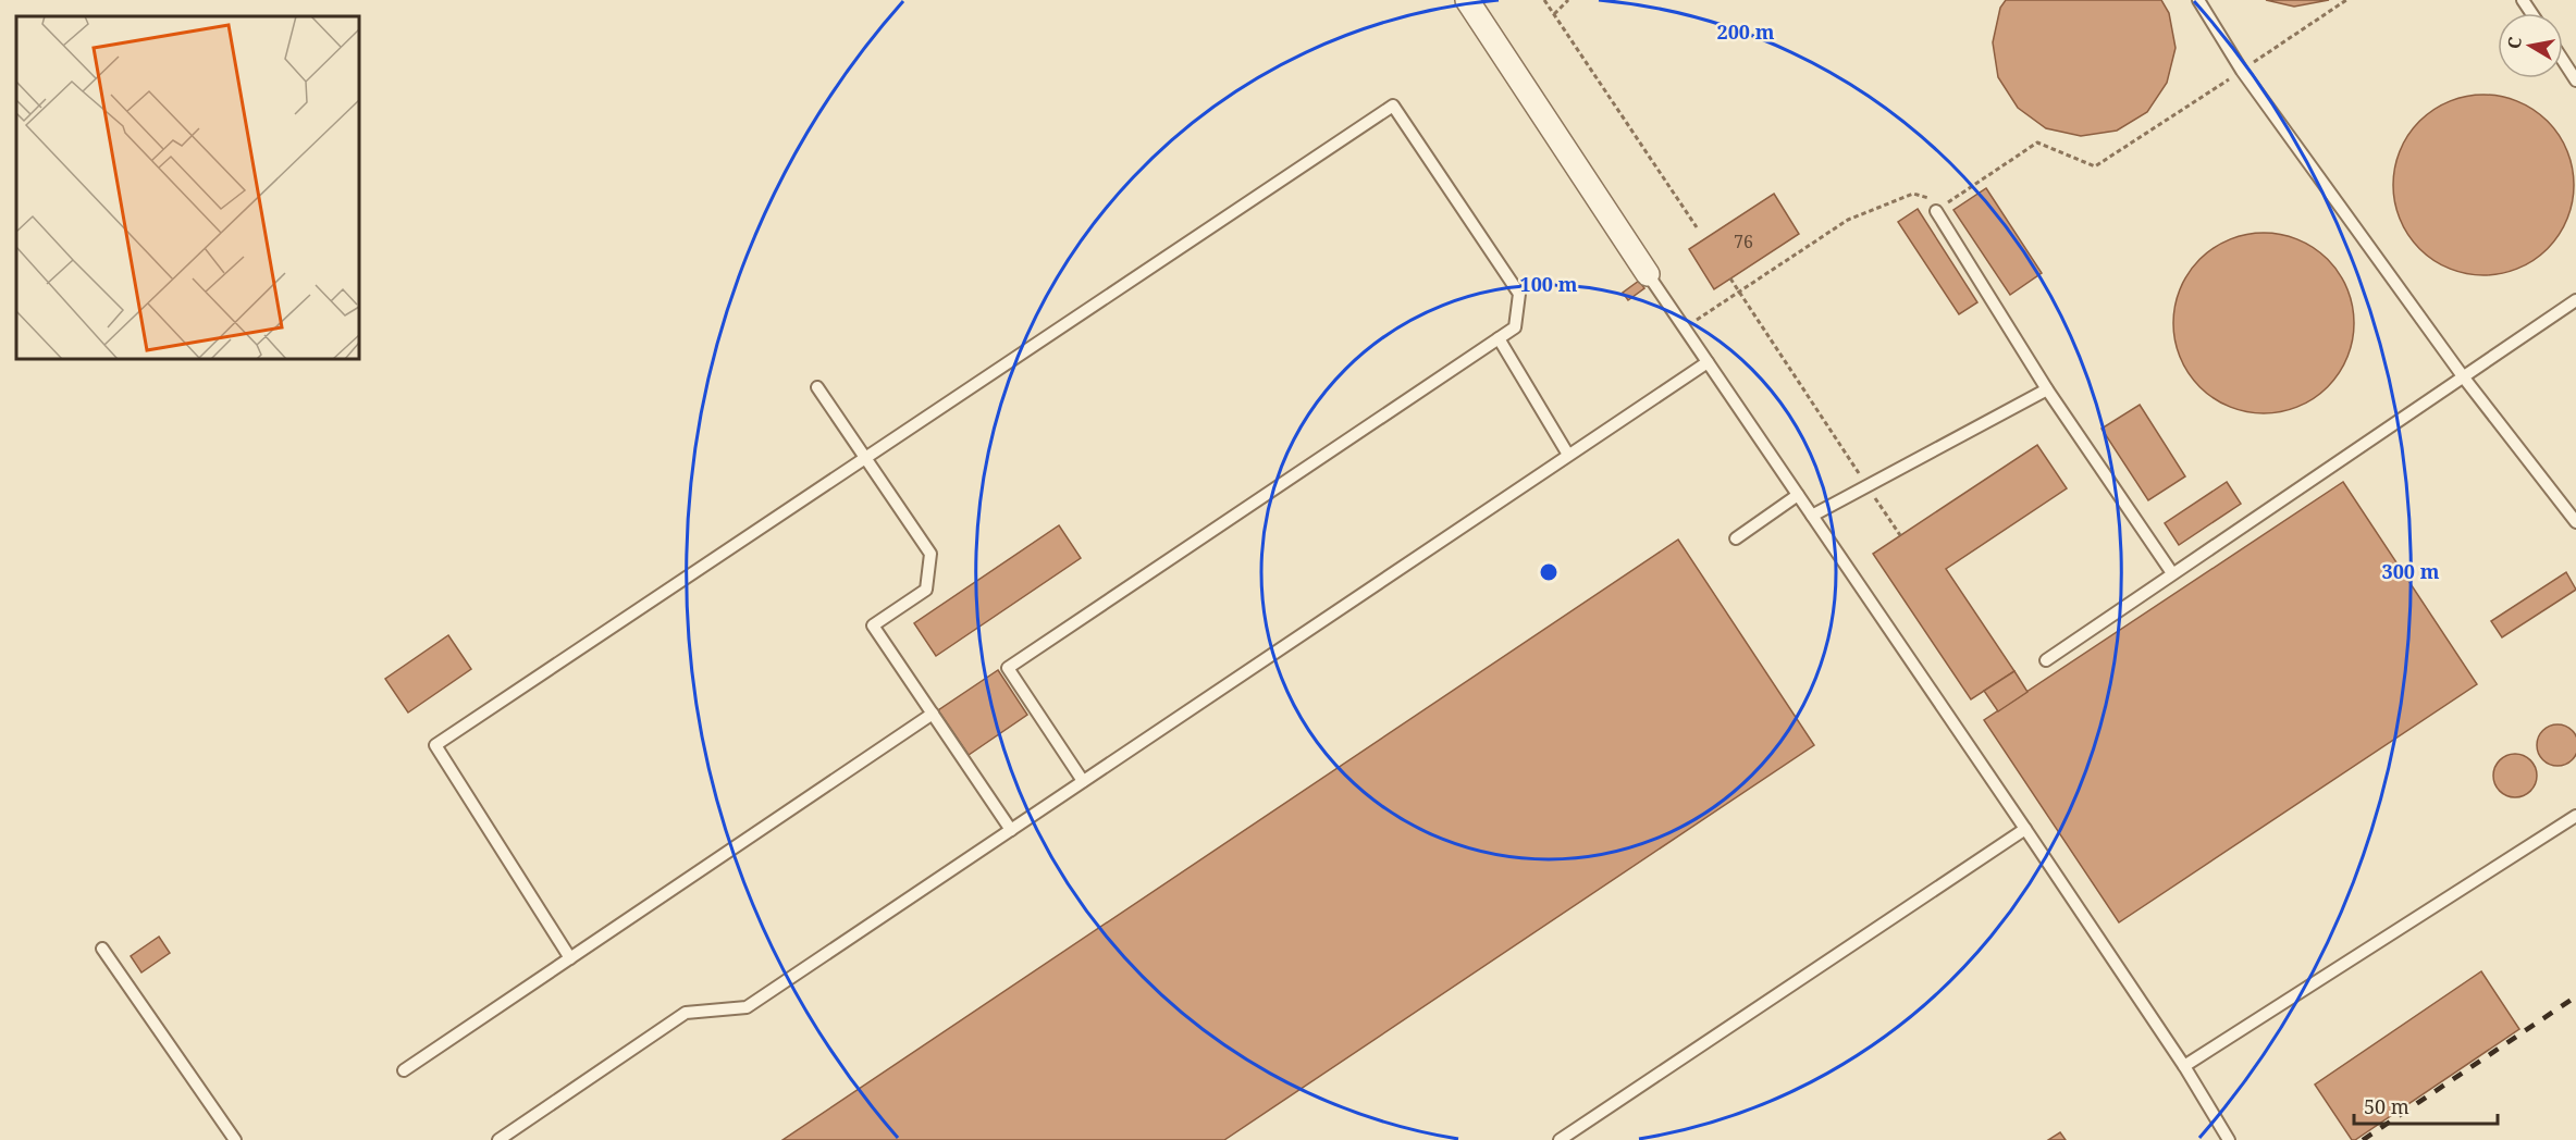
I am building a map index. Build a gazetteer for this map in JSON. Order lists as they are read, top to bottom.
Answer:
{
  "house_numbers": ["76"],
  "scale_bar": "50 m",
  "north": "left",
  "rings": ["200 m", "100 m", "300 m"]
}
